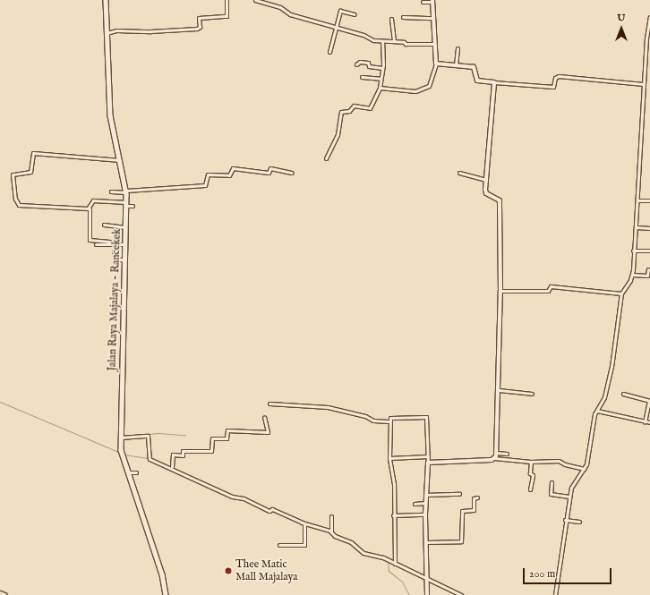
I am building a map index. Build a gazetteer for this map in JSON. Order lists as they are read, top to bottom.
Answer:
{
  "streets": {
    "main road": ["Jalan Raya Majalaya - Rancekek"]
  },
  "places": ["Thee Matic Mall Majalaya"],
  "scale_bar": "200 m",
  "north": "top"
}
